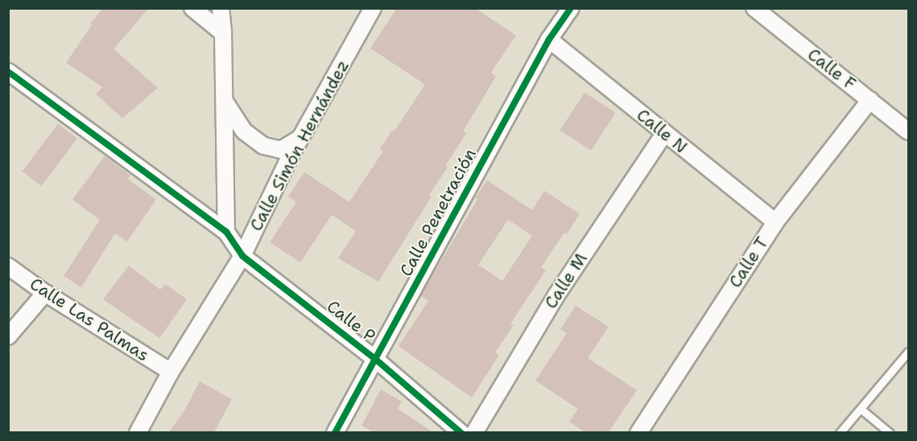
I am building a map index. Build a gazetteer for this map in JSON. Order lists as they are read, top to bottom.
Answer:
{
  "streets": {
    "street": [
      "Calle F",
      "Calle N",
      "Calle Simón Hernández",
      "Calle Penetración",
      "Calle T",
      "Calle M",
      "Calle Las Palmas",
      "Calle P"
    ]
  },
  "crossings": [
    ["Calle F", "Calle T"],
    ["Calle N", "Calle Penetración"],
    ["Calle N", "Calle T"],
    ["Calle N", "Calle M"],
    ["Calle Simón Hernández", "Calle Las Palmas"],
    ["Calle Simón Hernández", "Calle P"],
    ["Calle Penetración", "Calle P"]
  ]
}
